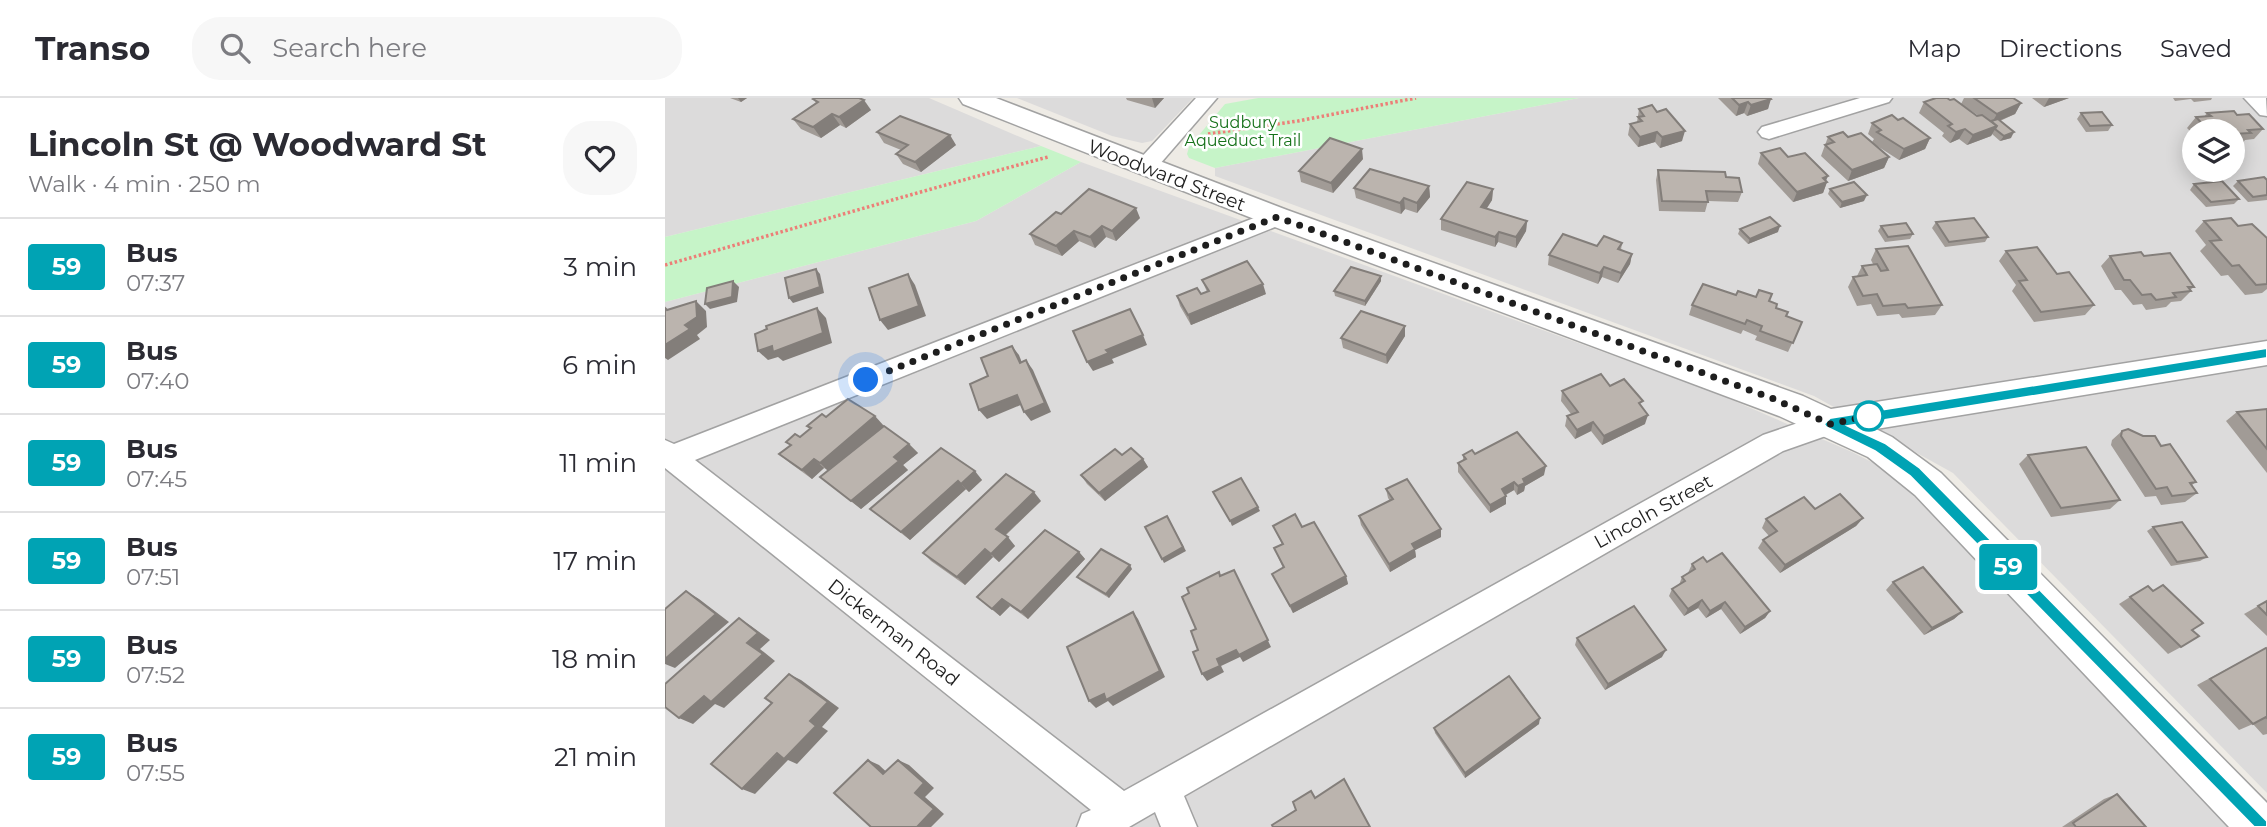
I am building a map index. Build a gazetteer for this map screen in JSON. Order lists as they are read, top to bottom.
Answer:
{
  "streets": {
    "street": ["Woodward Street", "Lincoln Street", "Dickerman Road"]
  },
  "crossings": [
    ["Woodward Street", "Lincoln Street"],
    ["Lincoln Street", "Dickerman Road"]
  ],
  "parks": ["Sudbury Aqueduct Trail"],
  "lines": ["bus line 59"],
  "page": {
    "header": "Transo",
    "search": "Search here",
    "nav": ["Map", "Directions", "Saved"],
    "heading": ["Lincoln St @ Woodward St", "Walk · 4 min · 250 m"],
    "on_map": "59",
    "list": [
      {
        "mark": "59",
        "name": "Bus",
        "note": "07:37",
        "value": "3 min"
      },
      {
        "mark": "59",
        "name": "Bus",
        "note": "07:40",
        "value": "6 min"
      },
      {
        "mark": "59",
        "name": "Bus",
        "note": "07:45",
        "value": "11 min"
      },
      {
        "mark": "59",
        "name": "Bus",
        "note": "07:51",
        "value": "17 min"
      },
      {
        "mark": "59",
        "name": "Bus",
        "note": "07:52",
        "value": "18 min"
      },
      {
        "mark": "59",
        "name": "Bus",
        "note": "07:55",
        "value": "21 min"
      }
    ]
  }
}
